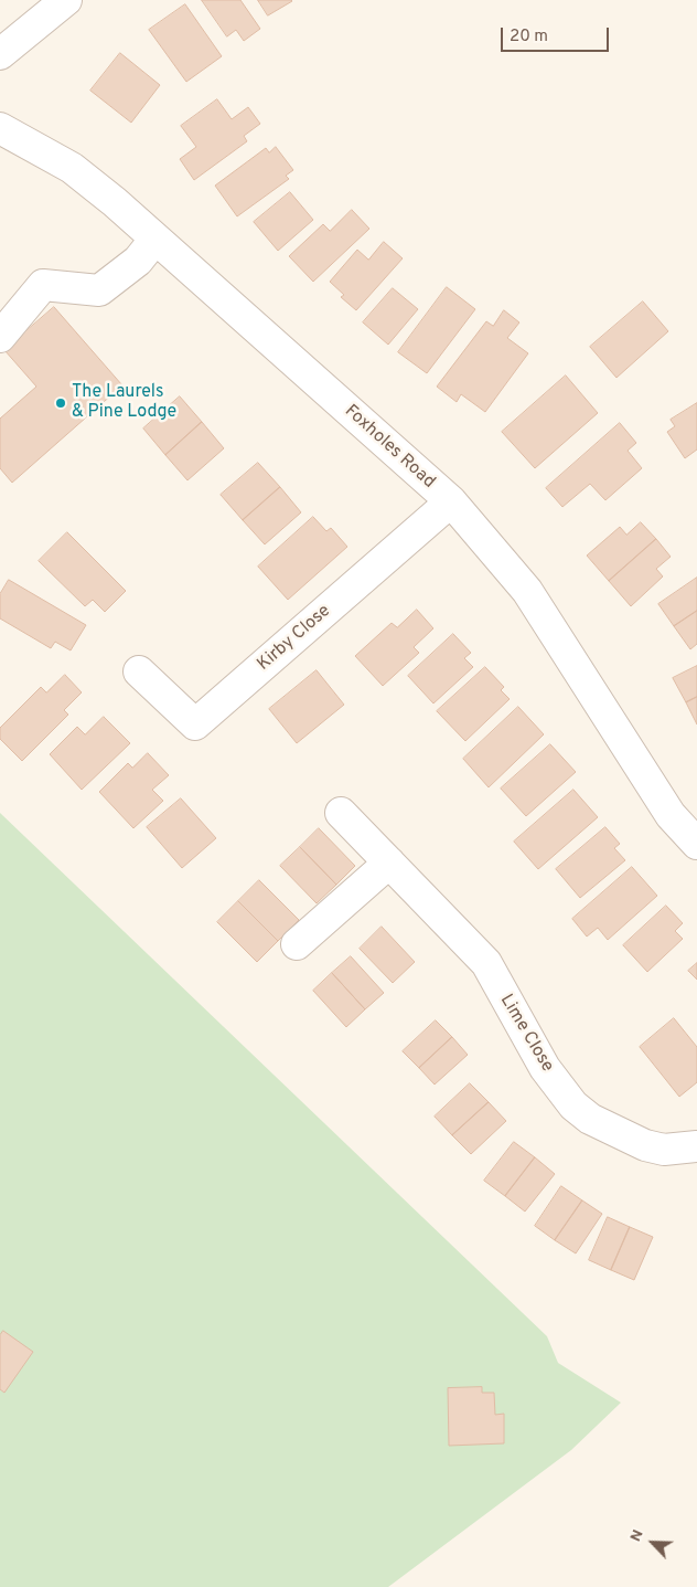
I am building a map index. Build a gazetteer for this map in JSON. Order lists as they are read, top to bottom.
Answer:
{
  "streets": {
    "street": ["Foxholes Road", "Kirby Close", "Lime Close"]
  },
  "crossings": [
    ["Foxholes Road", "Kirby Close"]
  ],
  "places": ["The Laurels & Pine Lodge"],
  "scale_bar": "20 m",
  "north": "top left"
}
